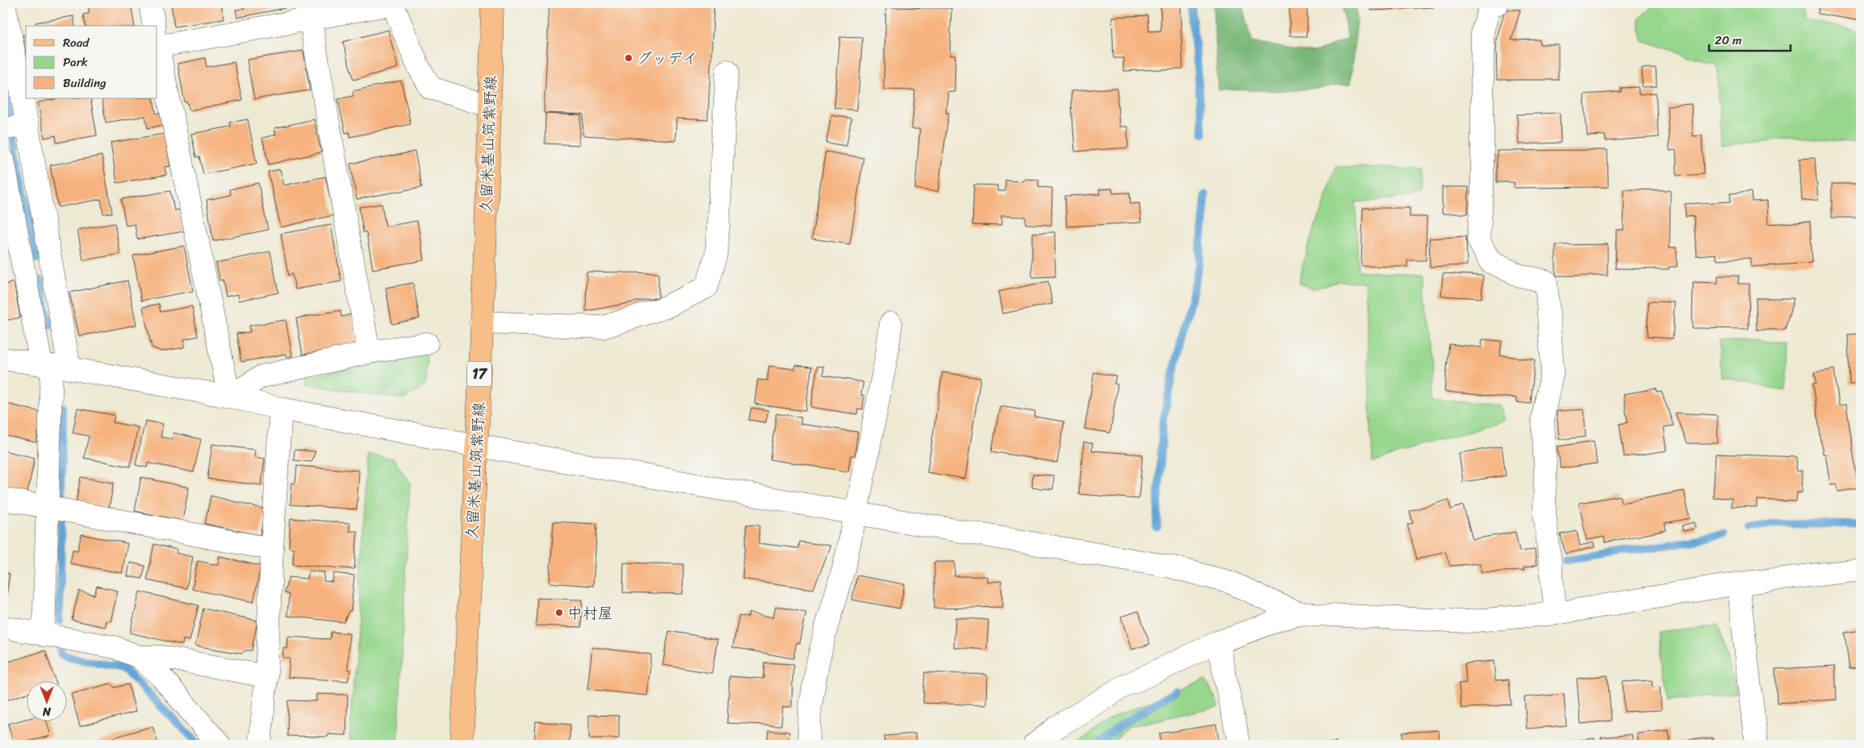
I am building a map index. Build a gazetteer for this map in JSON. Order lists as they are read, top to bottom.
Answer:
{
  "streets": {
    "main road": ["久留米基山筑紫野線", "17"]
  },
  "places": ["グッデイ", "中村屋"],
  "legend": ["Road", "Park", "Building"],
  "scale_bar": "20 m",
  "north": "bottom"
}
